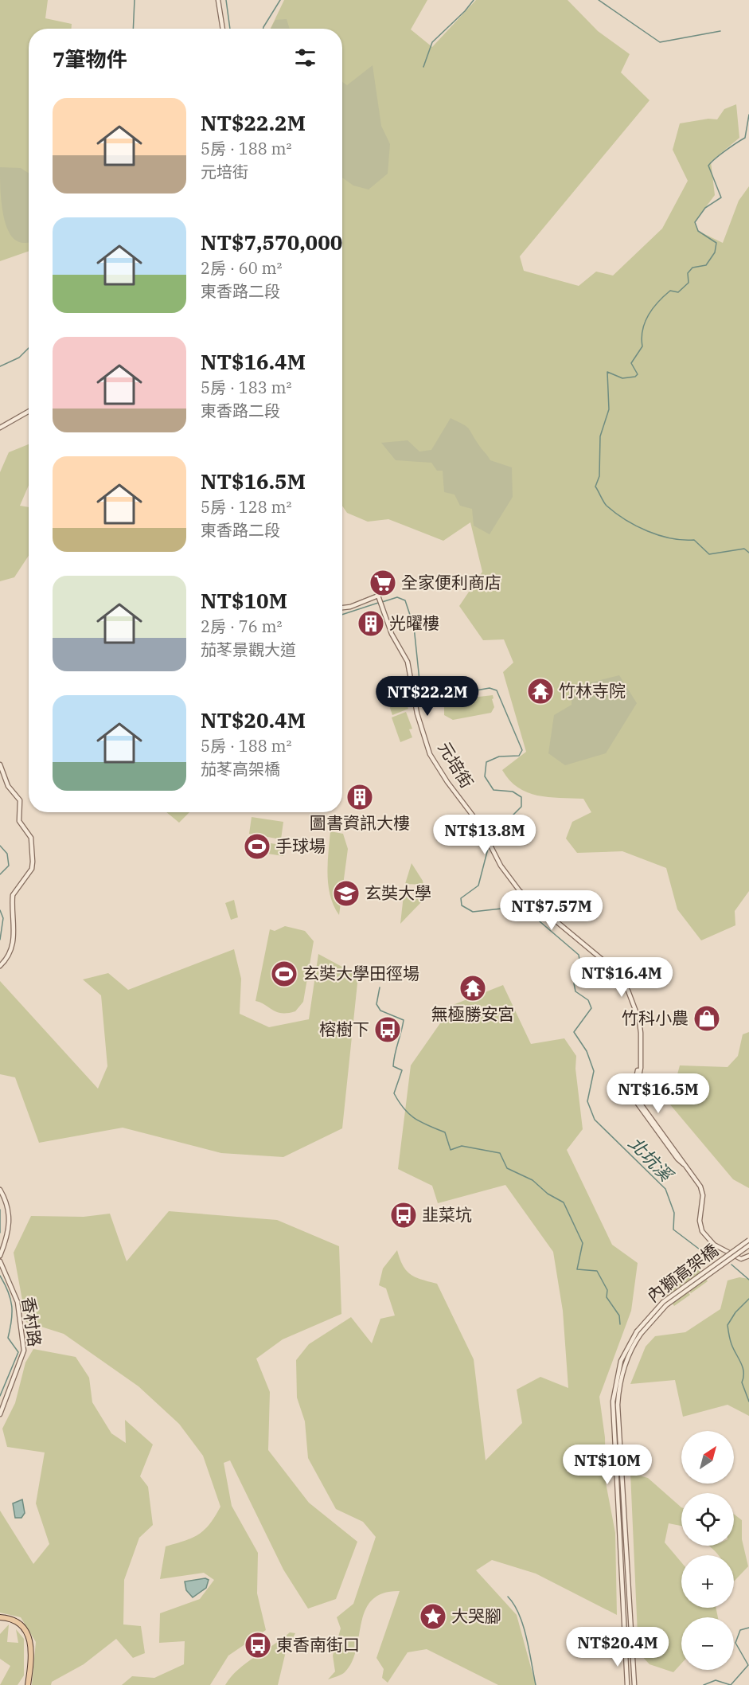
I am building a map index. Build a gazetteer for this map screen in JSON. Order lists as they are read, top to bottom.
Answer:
{
  "streets": {
    "street": ["元培街", "內獅高架橋", "香村路"]
  },
  "water": ["北坑溪"],
  "places": {
    "supermarket": ["全家便利商店"],
    "building": ["光曜樓", "圖書資訊大樓"],
    "temple": ["竹林寺院", "無極勝安宮"],
    "sports": ["手球場", "玄奘大學田徑場"],
    "school or university": ["玄奘大學"],
    "shop": ["竹科小農"],
    "bus stop": ["榕樹下", "韭菜坑", "東香南街口"],
    "place": ["大哭腳"]
  },
  "north": "top right",
  "page": {
    "heading": "7筆物件",
    "list": [
      {
        "name": "NT$22.2M",
        "note": "5房 · 188 m² · 元培街"
      },
      {
        "name": "NT$7,570,000",
        "note": "2房 · 60 m² · 東香路二段"
      },
      {
        "name": "NT$16.4M",
        "note": "5房 · 183 m² · 東香路二段"
      },
      {
        "name": "NT$16.5M",
        "note": "5房 · 128 m² · 東香路二段"
      },
      {
        "name": "NT$10M",
        "note": "2房 · 76 m² · 茄苳景觀大道"
      },
      {
        "name": "NT$20.4M",
        "note": "5房 · 188 m² · 茄苳高架橋"
      }
    ],
    "price": [
      "NT$22.2M",
      "NT$13.8M",
      "NT$7.57M",
      "NT$16.4M",
      "NT$16.5M",
      "NT$10M",
      "NT$20.4M"
    ],
    "map_buttons": ["+", "−"]
  }
}
